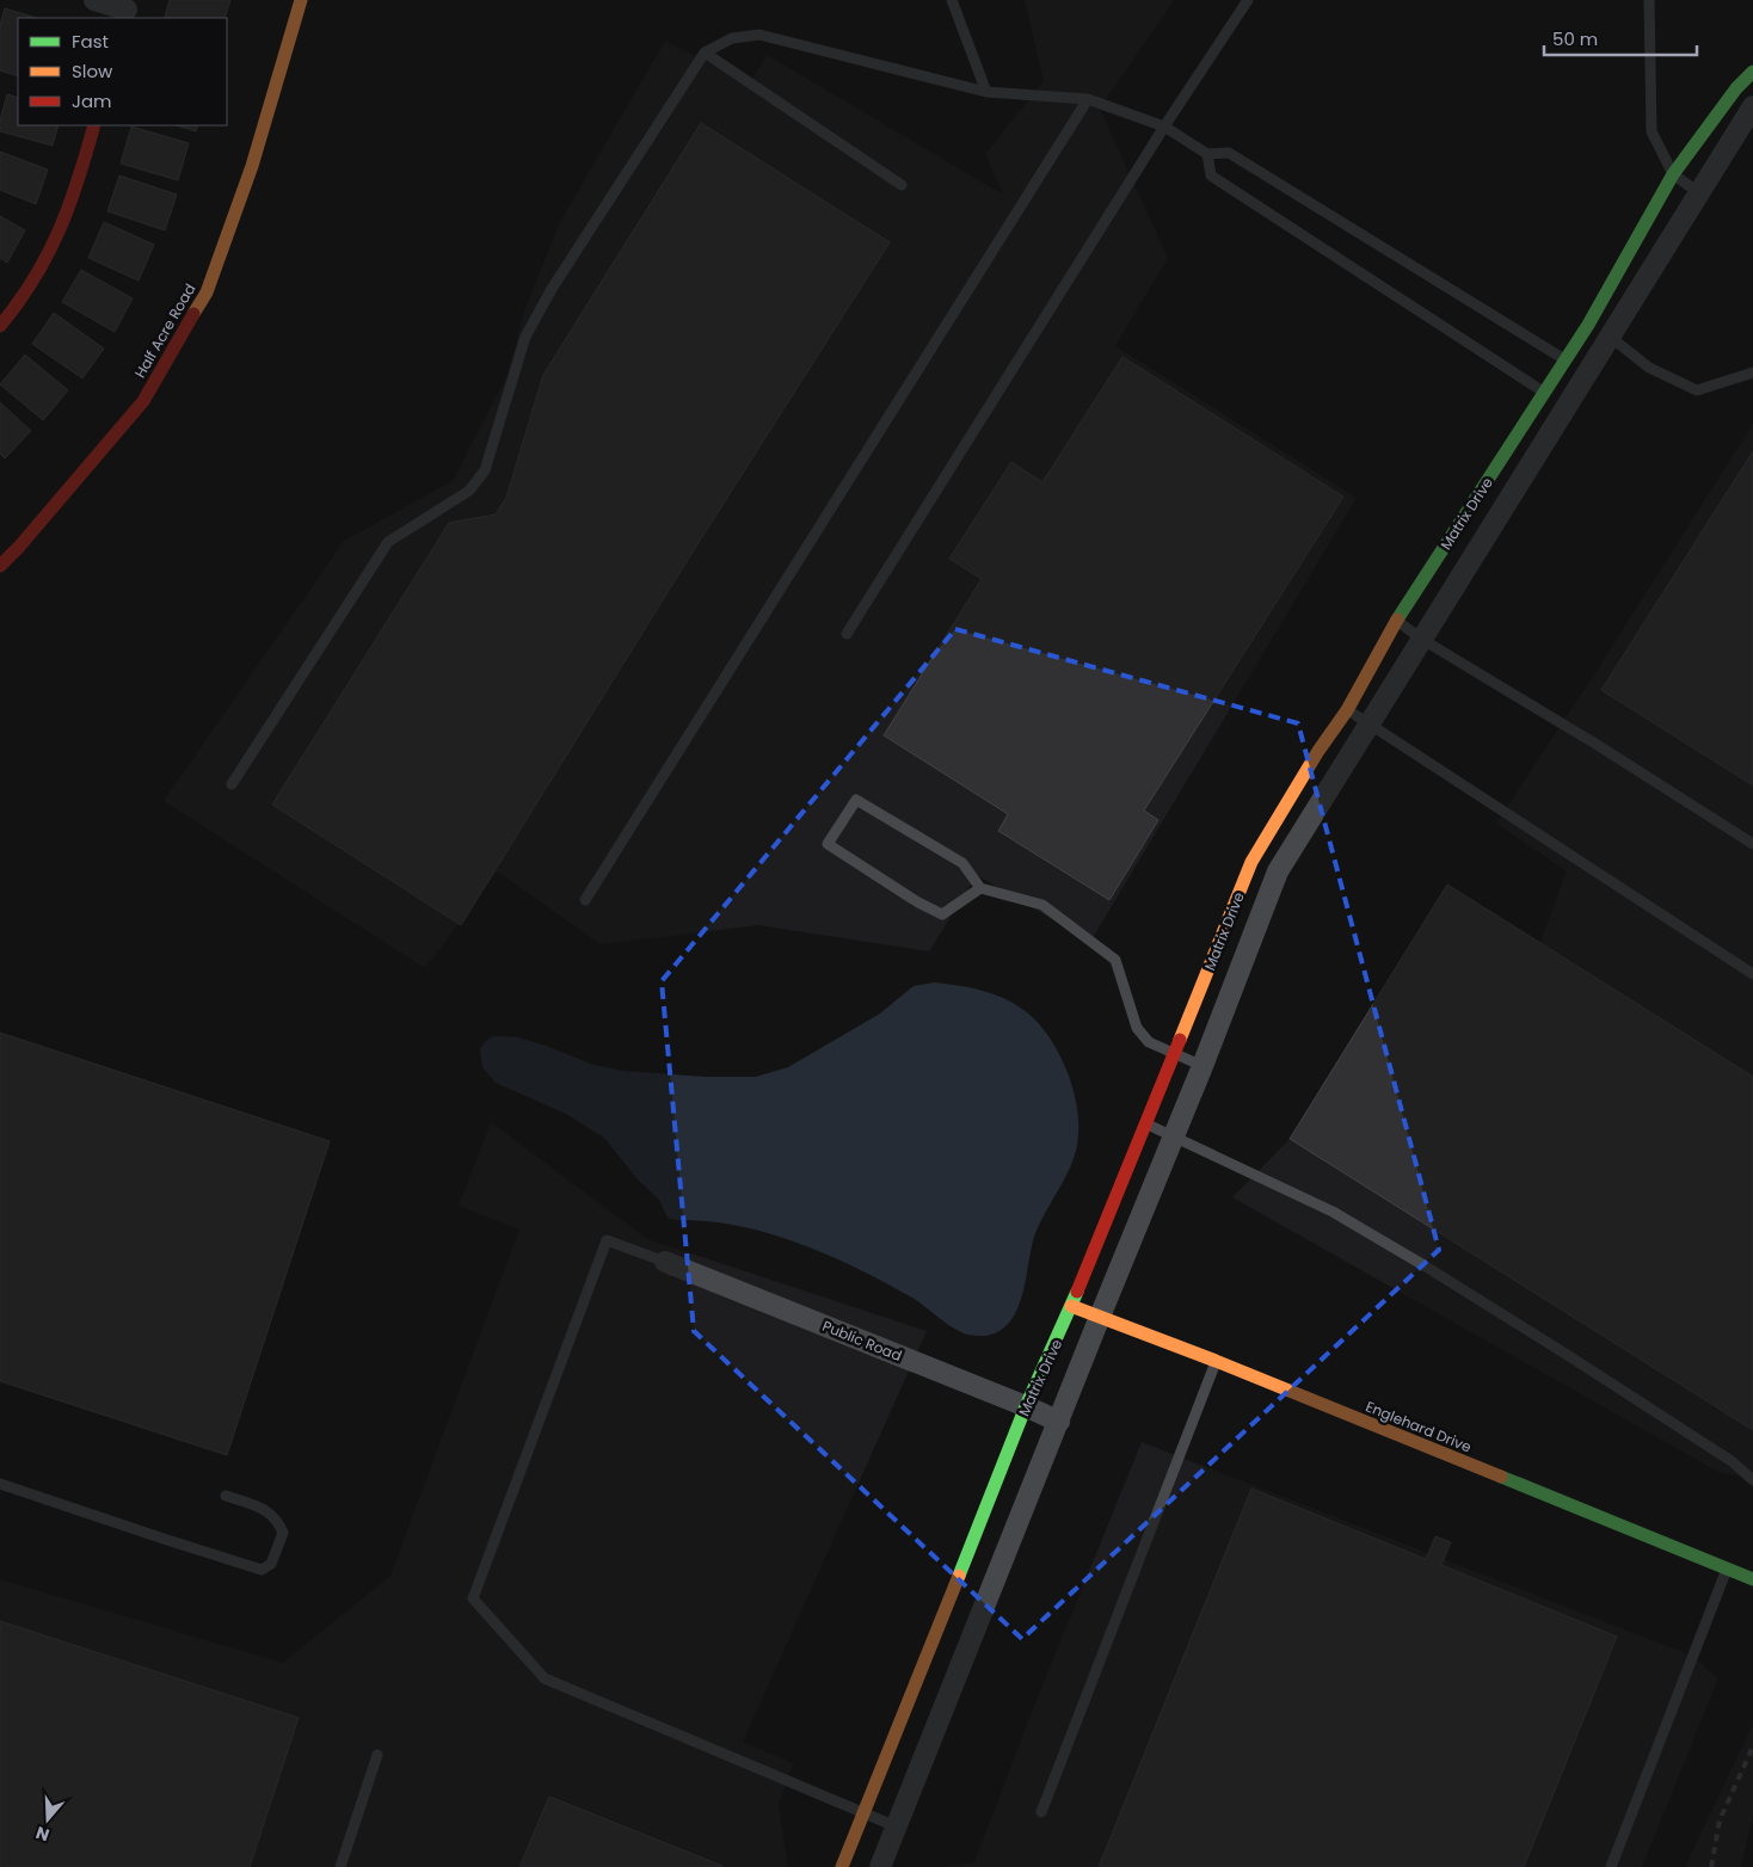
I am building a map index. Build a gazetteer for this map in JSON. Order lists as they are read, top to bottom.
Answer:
{
  "streets": {
    "street": [
      "Half Acre Road",
      "Matrix Drive",
      "Public Road",
      "Englehard Drive"
    ]
  },
  "crossings": [
    ["Matrix Drive", "Public Road"],
    ["Matrix Drive", "Englehard Drive"]
  ],
  "legend": ["Fast", "Slow", "Jam"],
  "scale_bar": "50 m",
  "north": "bottom"
}
